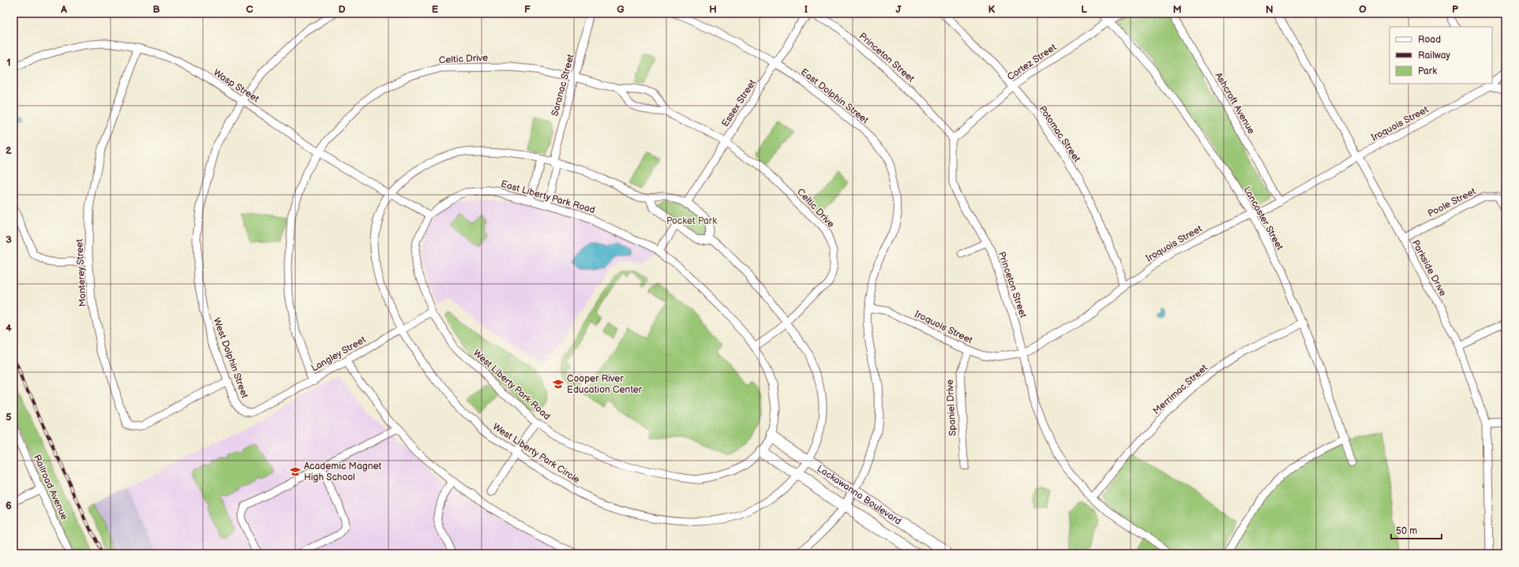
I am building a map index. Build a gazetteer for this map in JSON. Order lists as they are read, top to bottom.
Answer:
{
  "streets": {
    "street": [
      "Princeton Street",
      "Celtic Drive",
      "Cortez Street",
      "Saranac Street",
      "Wasp Street",
      "East Dolphin Street",
      "Essex Street",
      "Ashcroft Avenue",
      "Iroquois Street",
      "Potomac Street",
      "East Liberty Park Road",
      "Poole Street",
      "Lancaster Street",
      "Parkside Drive",
      "Monterey Street",
      "Langley Street",
      "West Dolphin Street",
      "West Liberty Park Road",
      "Merrimac Street",
      "Spaniel Drive",
      "West Liberty Park Circle",
      "Railroad Avenue",
      "Lackawanna Boulevard"
    ]
  },
  "crossings": [
    ["Princeton Street", "Cortez Street"],
    ["Princeton Street", "Iroquois Street"],
    ["Princeton Street", "Merrimac Street"],
    ["Celtic Drive", "Saranac Street"],
    ["Celtic Drive", "Wasp Street"],
    ["Celtic Drive", "Essex Street"],
    ["Celtic Drive", "East Liberty Park Road"],
    ["Celtic Drive", "Langley Street"],
    ["Celtic Drive", "West Liberty Park Circle"],
    ["Cortez Street", "Potomac Street"],
    ["Cortez Street", "Lancaster Street"],
    ["Saranac Street", "East Liberty Park Road"],
    ["Saranac Street", "West Liberty Park Circle"],
    ["Wasp Street", "East Liberty Park Road"],
    ["Wasp Street", "Monterey Street"],
    ["Wasp Street", "West Dolphin Street"],
    ["Wasp Street", "West Liberty Park Road"],
    ["Wasp Street", "West Liberty Park Circle"],
    ["East Dolphin Street", "Essex Street"],
    ["East Dolphin Street", "Iroquois Street"],
    ["East Dolphin Street", "Lackawanna Boulevard"],
    ["Ashcroft Avenue", "Iroquois Street"],
    ["Iroquois Street", "Potomac Street"],
    ["Iroquois Street", "Lancaster Street"],
    ["Iroquois Street", "Parkside Drive"],
    ["Iroquois Street", "Spaniel Drive"],
    ["East Liberty Park Road", "West Liberty Park Road"],
    ["East Liberty Park Road", "Lackawanna Boulevard"],
    ["Poole Street", "Parkside Drive"],
    ["Lancaster Street", "Merrimac Street"],
    ["Monterey Street", "West Dolphin Street"],
    ["Langley Street", "West Dolphin Street"],
    ["Langley Street", "West Liberty Park Road"],
    ["Langley Street", "West Liberty Park Circle"],
    ["West Liberty Park Road", "Lackawanna Boulevard"],
    ["West Liberty Park Circle", "Lackawanna Boulevard"]
  ],
  "parks": ["Pocket Park"],
  "places": {
    "school or university": ["Cooper River Education Center", "Academic Magnet High School"]
  },
  "legend": ["Road", "Railway", "Park"],
  "scale_bar": "50 m",
  "grid": {
    "columns": [
      "A",
      "B",
      "C",
      "D",
      "E",
      "F",
      "G",
      "H",
      "I",
      "J",
      "K",
      "L",
      "M",
      "N",
      "O",
      "P"
    ],
    "rows": [
      "1",
      "2",
      "3",
      "4",
      "5",
      "6"
    ]
  }
}
